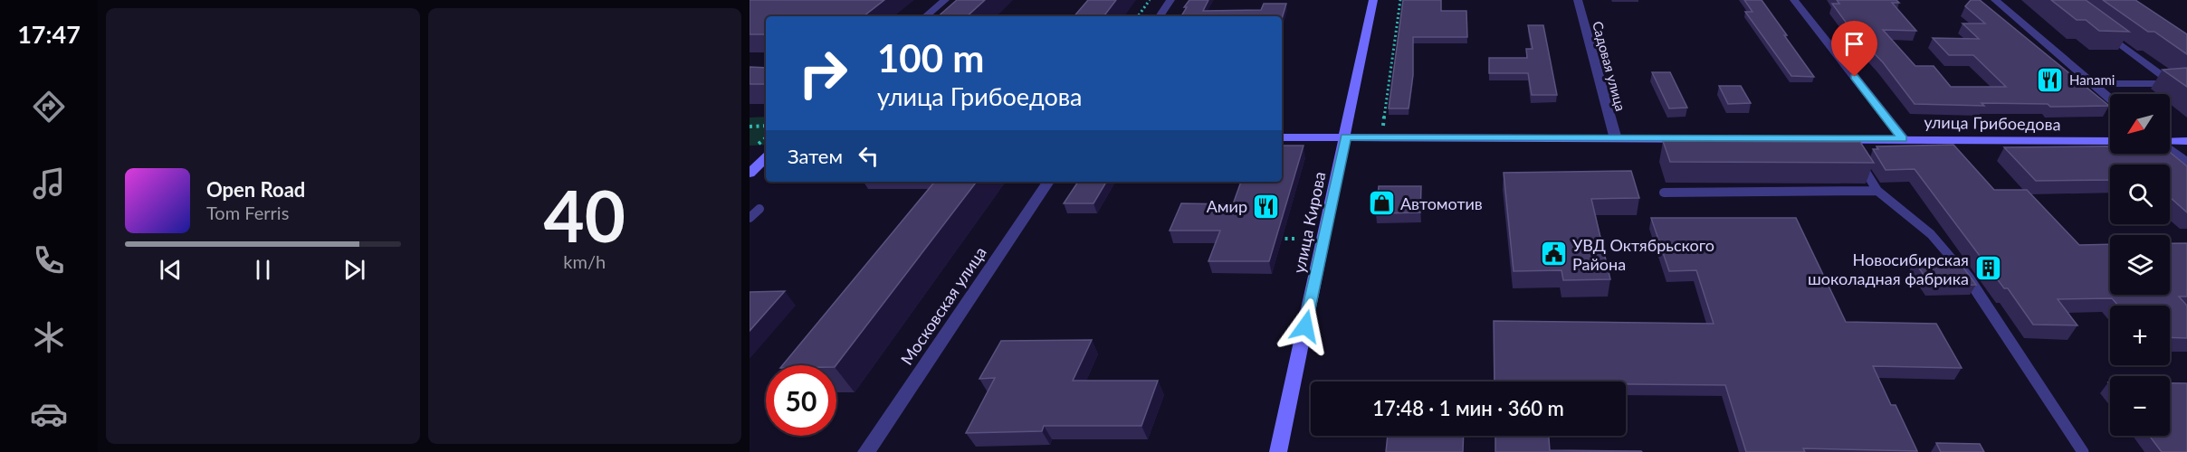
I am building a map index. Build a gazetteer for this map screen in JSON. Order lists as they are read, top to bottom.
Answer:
{
  "streets": {
    "street": [
      "Садовая улица",
      "улица Грибоедова",
      "улица Кирова",
      "Московская улица"
    ]
  },
  "crossings": [
    ["Садовая улица", "улица Грибоедова"],
    ["улица Грибоедова", "улица Кирова"]
  ],
  "places": {
    "restaurant": ["Hanami", "Амир"],
    "shop": ["Автомотив"],
    "public building": ["УВД Октябрьского Района"],
    "building": ["Новосибирская шоколадная фабрика"]
  },
  "north": "bottom left",
  "page": {
    "tabs": "17:47",
    "tile": ["40", "km/h"],
    "turn": ["100 m", "улица Грибоедова"],
    "map_buttons": ["+", "−"],
    "then": "Затем",
    "song": ["Open Road", "Tom Ferris"],
    "limit": "50",
    "trip": "17:48 · 1 мин · 360 m"
  }
}
